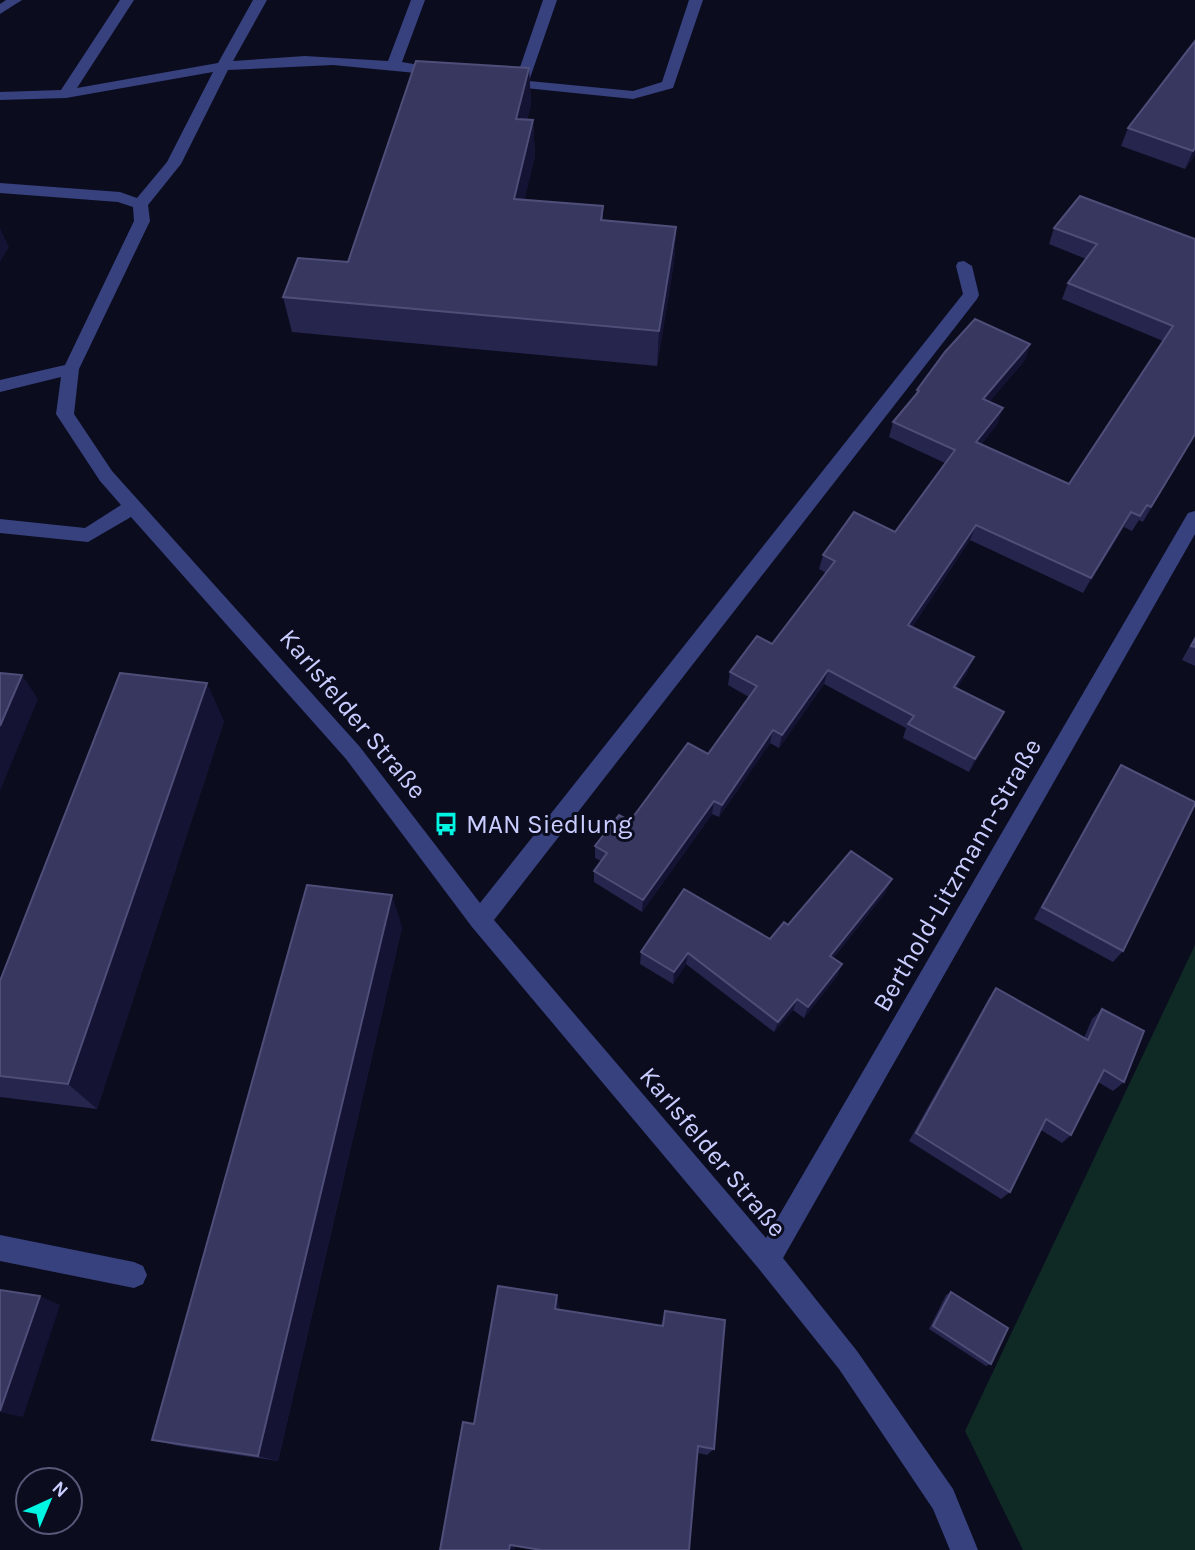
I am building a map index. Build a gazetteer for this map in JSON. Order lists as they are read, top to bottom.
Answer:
{
  "streets": {
    "street": ["Karlsfelder Straße", "Berthold-Litzmann-Straße"]
  },
  "crossings": [
    ["Karlsfelder Straße", "Berthold-Litzmann-Straße"]
  ],
  "places": {
    "bus stop": ["MAN Siedlung"]
  },
  "north": "top right"
}
